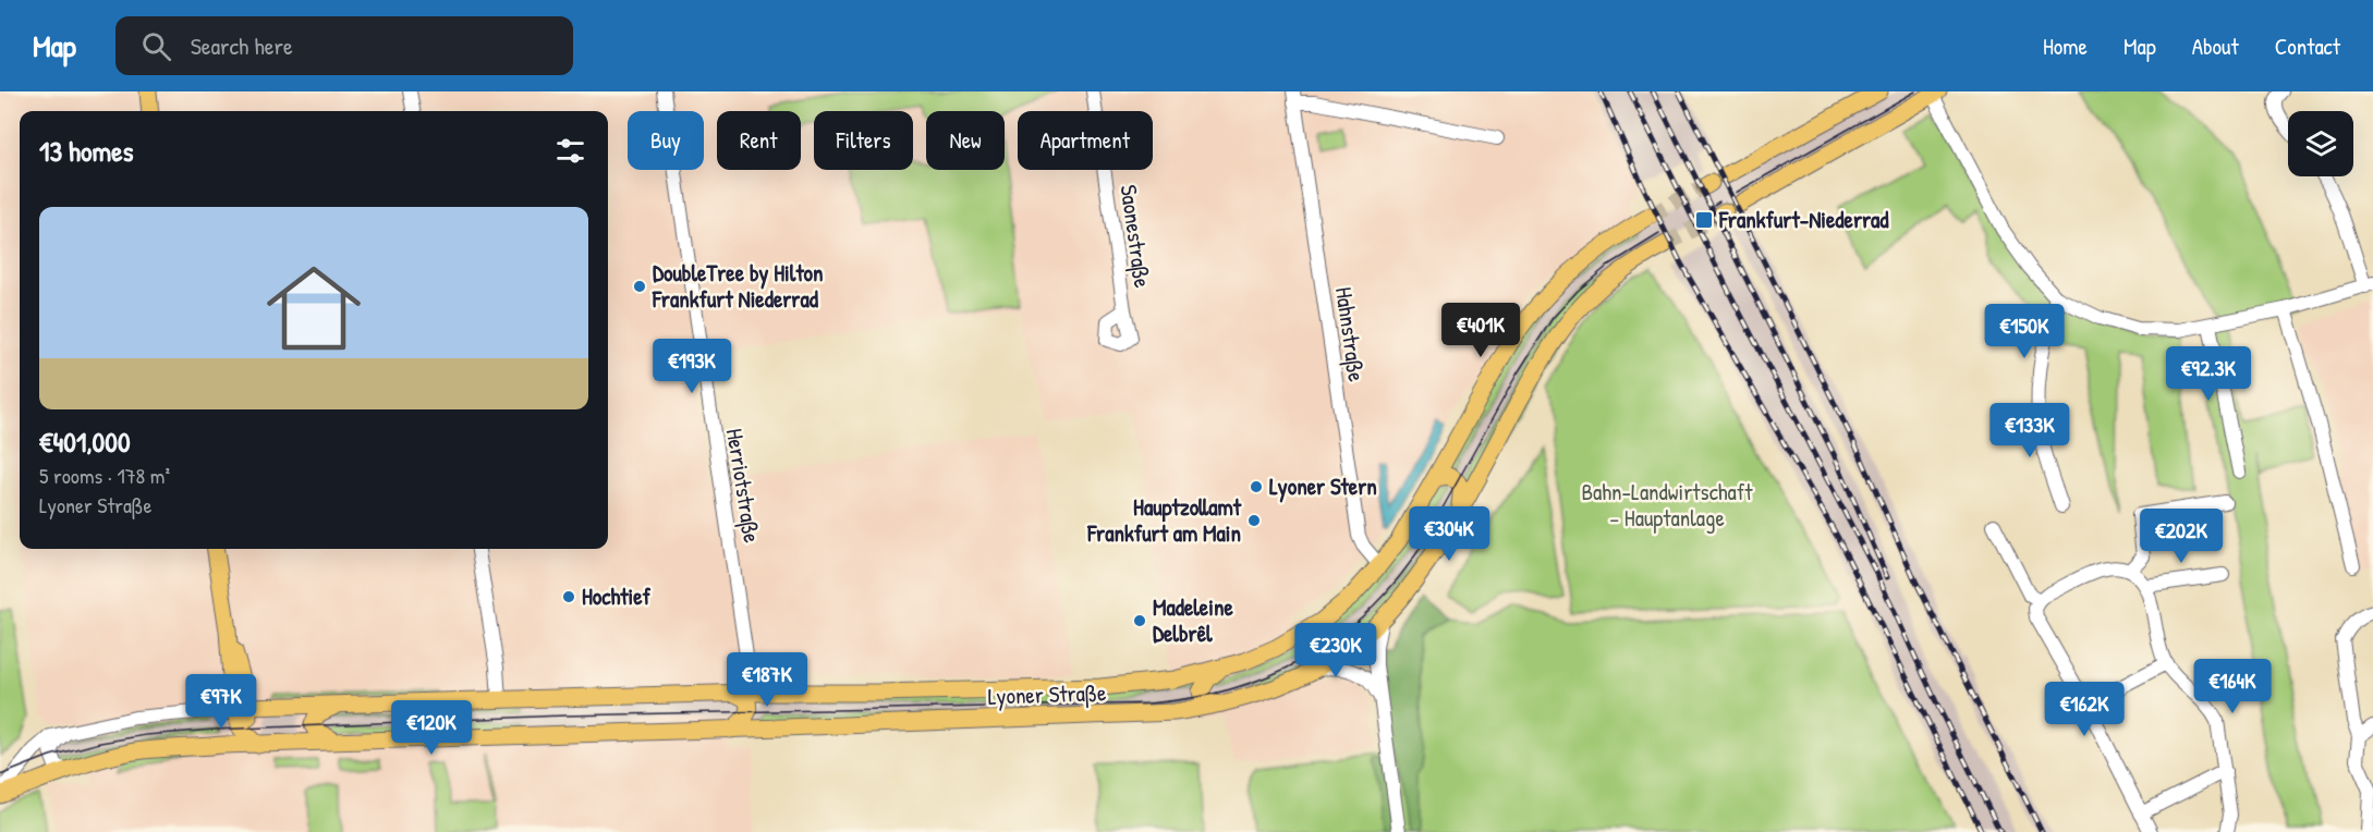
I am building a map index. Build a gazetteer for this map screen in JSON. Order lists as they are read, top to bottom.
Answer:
{
  "streets": {
    "main road": ["Lyoner Straße"],
    "street": ["Saonestraße", "Hahnstraße", "Herriotstraße"]
  },
  "crossings": [
    ["Hahnstraße", "Lyoner Straße"],
    ["Herriotstraße", "Lyoner Straße"]
  ],
  "parks": ["Bahn-Landwirtschaft – Hauptanlage"],
  "places": {
    "transit": ["Frankfurt-Niederrad"],
    "other": [
      "DoubleTree by Hilton Frankfurt Niederrad",
      "Lyoner Stern",
      "Hauptzollamt Frankfurt am Main",
      "Hochtief",
      "Madeleine Delbrêl"
    ]
  },
  "page": {
    "header": "Map",
    "search": "Search here",
    "nav": [
      "Home",
      "Map",
      "About",
      "Contact"
    ],
    "chip": [
      "Buy",
      "Rent",
      "Filters",
      "New",
      "Apartment"
    ],
    "heading": "13 homes",
    "list": [
      {
        "name": "€401,000",
        "note": "5 rooms · 178 m² · Lyoner Straße"
      }
    ],
    "price": [
      "€401K",
      "€150K",
      "€193K",
      "€92.3K",
      "€133K",
      "€304K",
      "€202K",
      "€230K",
      "€187K",
      "€164K",
      "€97K",
      "€162K",
      "€120K"
    ]
  }
}
